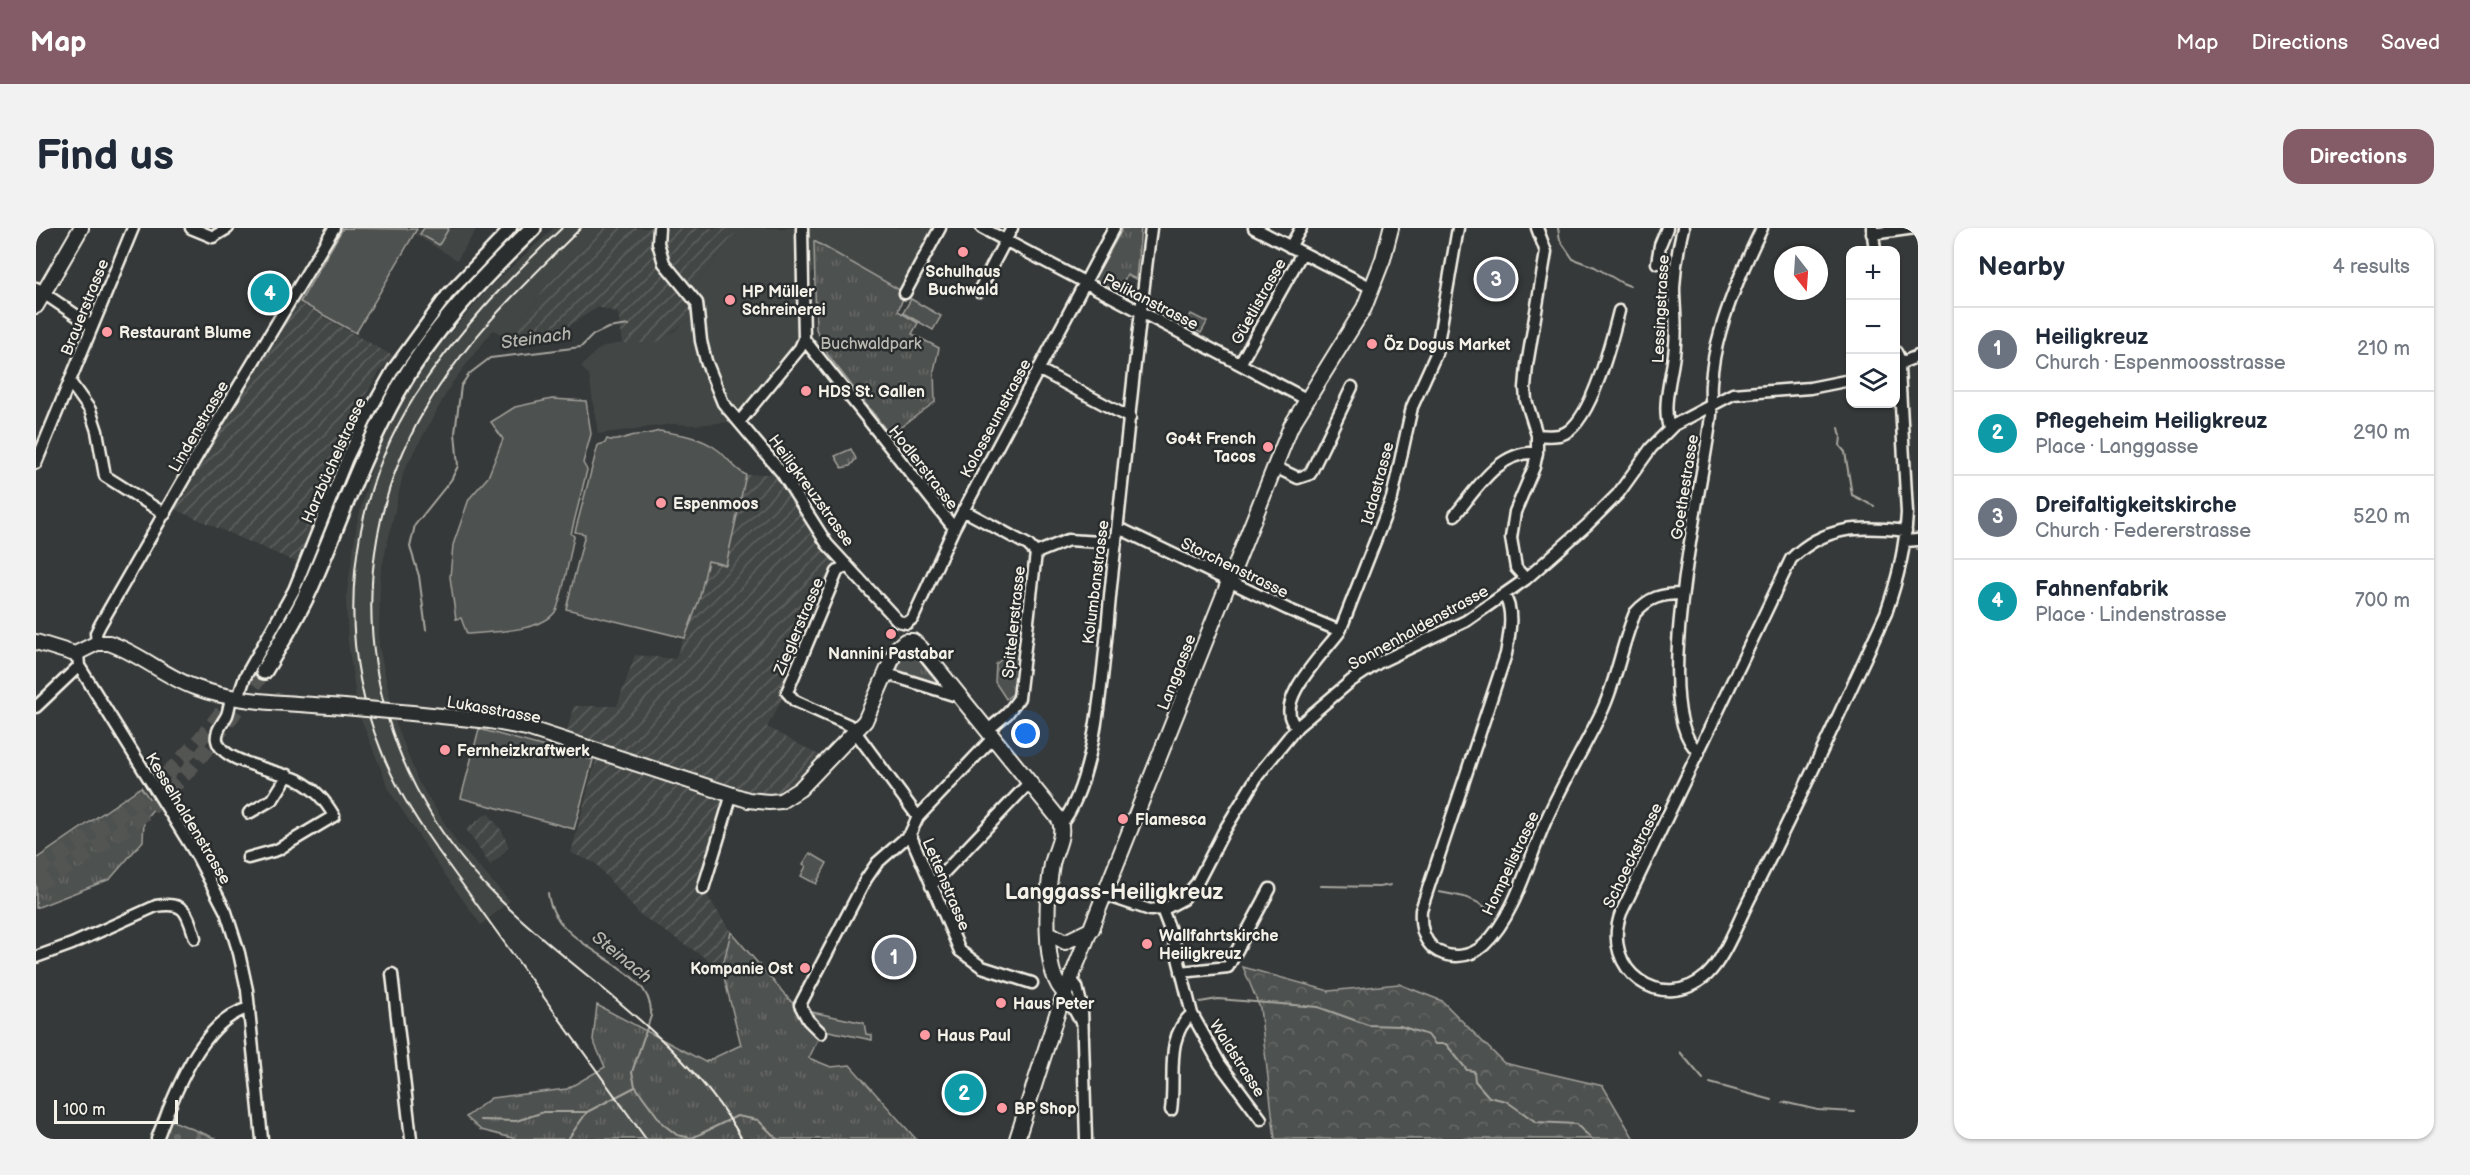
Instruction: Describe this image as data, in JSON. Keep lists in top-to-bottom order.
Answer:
{
  "streets": {
    "main road": ["Kolumbanstrasse", "Langgasse", "Lukasstrasse"],
    "street": [
      "Pelikanstrasse",
      "Güetlistrasse",
      "Brauerstrasse",
      "Lessingstrasse",
      "Kolosseumstrasse",
      "Lindenstrasse",
      "Harzbüchelstrasse",
      "Hodlerstrasse",
      "Iddastrasse",
      "Goethestrasse",
      "Heiligkreuzstrasse",
      "Storchenstrasse",
      "Spittelerstrasse",
      "Zieglerstrasse",
      "Sonnenhaldenstrasse",
      "Kesselhaldenstrasse",
      "Schoeckstrasse",
      "Hompelistrasse",
      "Lettenstrasse",
      "Waldstrasse"
    ]
  },
  "crossings": [
    ["Pelikanstrasse", "Güetlistrasse"],
    ["Pelikanstrasse", "Kolosseumstrasse"],
    ["Pelikanstrasse", "Kolumbanstrasse"],
    ["Pelikanstrasse", "Langgasse"],
    ["Lessingstrasse", "Sonnenhaldenstrasse"],
    ["Kolosseumstrasse", "Hodlerstrasse"],
    ["Kolosseumstrasse", "Heiligkreuzstrasse"],
    ["Kolosseumstrasse", "Spittelerstrasse"],
    ["Lindenstrasse", "Lukasstrasse"],
    ["Harzbüchelstrasse", "Lukasstrasse"],
    ["Iddastrasse", "Storchenstrasse"],
    ["Iddastrasse", "Sonnenhaldenstrasse"],
    ["Goethestrasse", "Sonnenhaldenstrasse"],
    ["Goethestrasse", "Schoeckstrasse"],
    ["Goethestrasse", "Hompelistrasse"],
    ["Heiligkreuzstrasse", "Zieglerstrasse"],
    ["Storchenstrasse", "Kolumbanstrasse"],
    ["Storchenstrasse", "Langgasse"],
    ["Kolumbanstrasse", "Langgasse"],
    ["Spittelerstrasse", "Lettenstrasse"],
    ["Zieglerstrasse", "Lettenstrasse"],
    ["Sonnenhaldenstrasse", "Hompelistrasse"],
    ["Sonnenhaldenstrasse", "Waldstrasse"],
    ["Lukasstrasse", "Lettenstrasse"]
  ],
  "districts": ["Langgass-Heiligkreuz"],
  "water": ["Steinach"],
  "parks": ["Buchwaldpark"],
  "places": [
    "Schulhaus Buchwald",
    "HP Müller Schreinerei",
    "Restaurant Blume",
    "Öz Dogus Market",
    "HDS St. Gallen",
    "Go4t French Tacos",
    "Espenmoos",
    "Nannini Pastabar",
    "Fernheizkraftwerk",
    "Flamesca",
    "Wallfahrtskirche Heiligkreuz",
    "Kompanie Ost",
    "Haus Peter",
    "Haus Paul",
    "BP Shop"
  ],
  "scale_bar": "100 m",
  "north": "bottom",
  "page": {
    "header": "Map",
    "nav": ["Map", "Directions", "Saved"],
    "buttons": "Directions",
    "title": "Find us",
    "heading": ["Nearby", "4 results"],
    "map_buttons": ["+", "−"],
    "pins": [
      "3",
      "4",
      "1",
      "2"
    ],
    "list": [
      {
        "mark": "1",
        "name": "Heiligkreuz",
        "note": "Church · Espenmoosstrasse",
        "value": "210 m"
      },
      {
        "mark": "2",
        "name": "Pflegeheim Heiligkreuz",
        "note": "Place · Langgasse",
        "value": "290 m"
      },
      {
        "mark": "3",
        "name": "Dreifaltigkeitskirche",
        "note": "Church · Federerstrasse",
        "value": "520 m"
      },
      {
        "mark": "4",
        "name": "Fahnenfabrik",
        "note": "Place · Lindenstrasse",
        "value": "700 m"
      }
    ],
    "scale": "100 m"
  }
}
